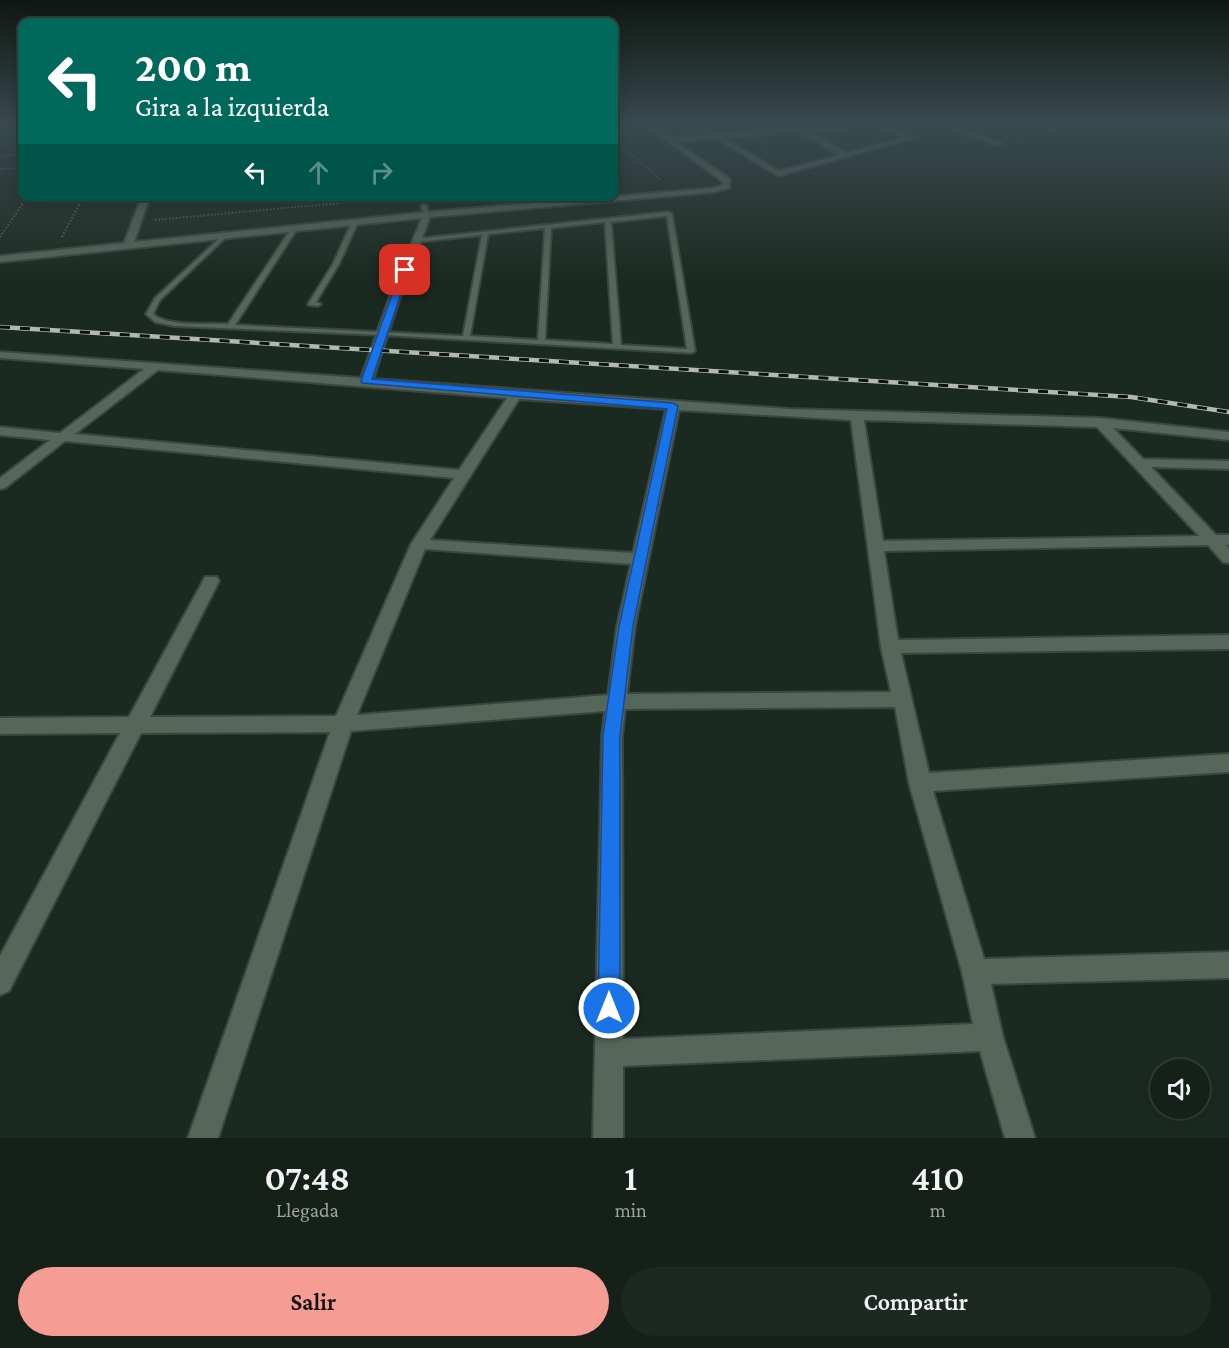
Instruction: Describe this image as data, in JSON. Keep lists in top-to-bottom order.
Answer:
{
  "page": {
    "turn": ["200 m", "Gira a la izquierda"],
    "eta": [
      "07:48",
      "Llegada",
      "1",
      "min",
      "410",
      "m"
    ],
    "buttons": ["Salir", "Compartir"]
  }
}
